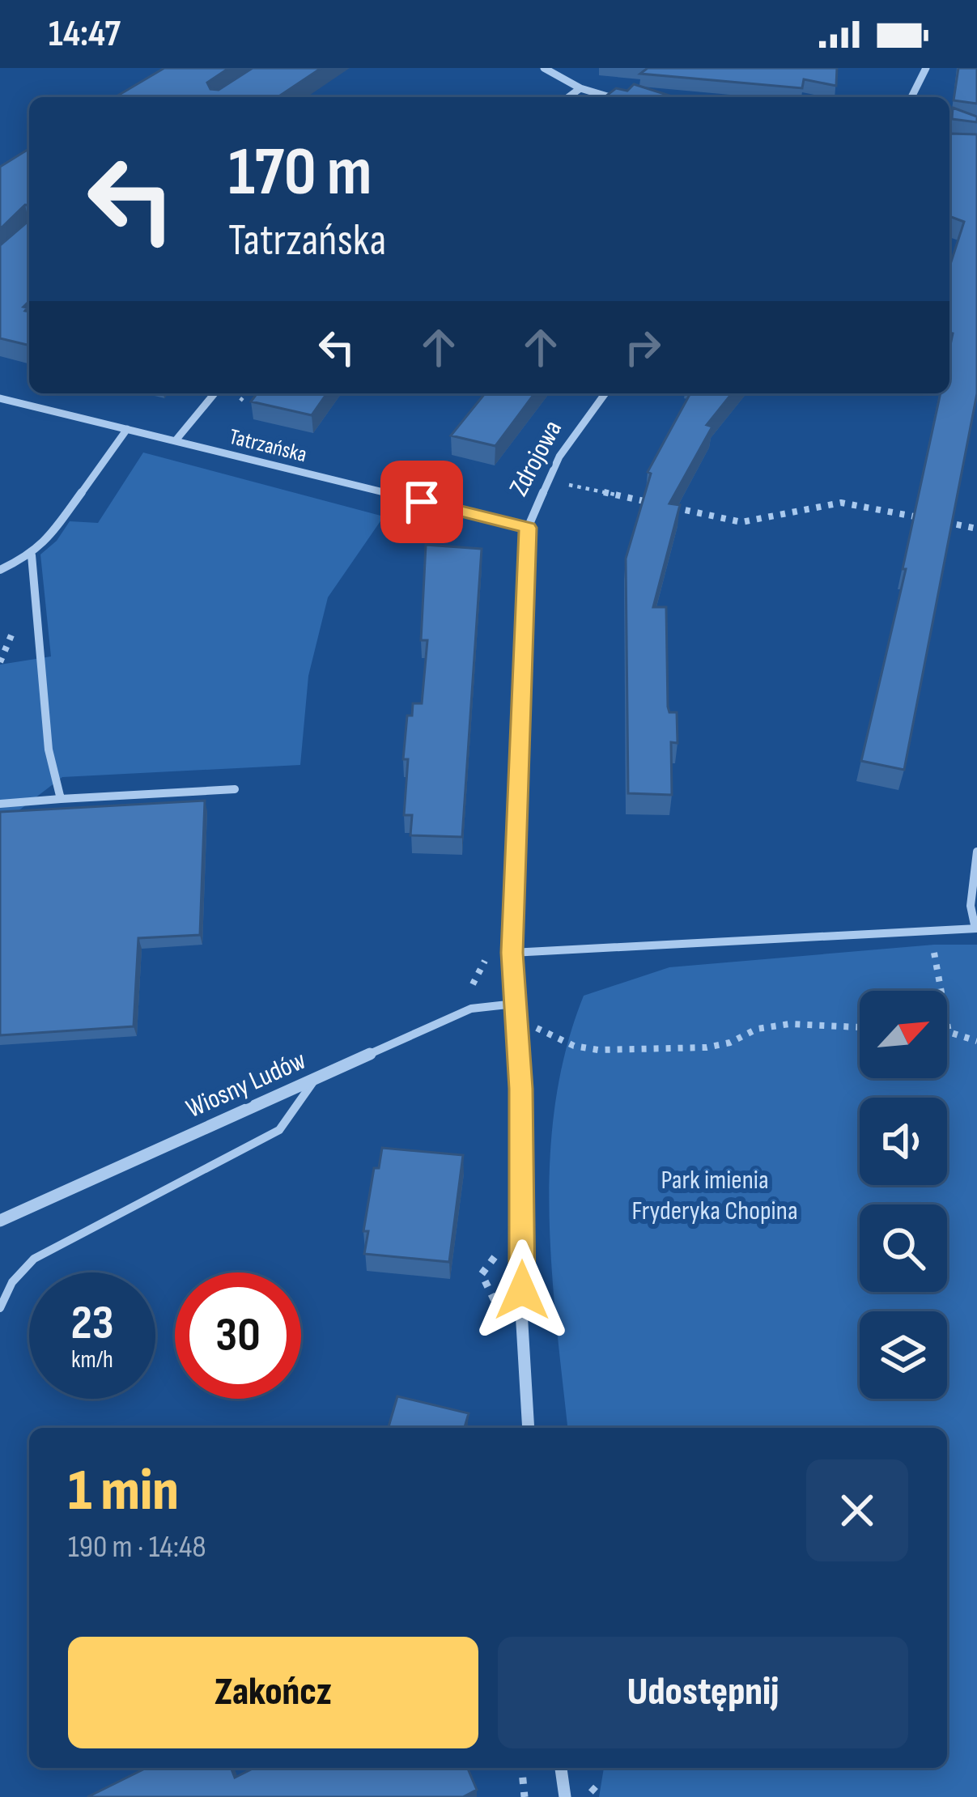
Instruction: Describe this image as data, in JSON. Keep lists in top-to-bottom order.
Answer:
{
  "streets": {
    "street": ["Tatrzańska", "Zdrojowa", "Wiosny Ludów"]
  },
  "crossings": [
    ["Tatrzańska", "Zdrojowa"],
    ["Zdrojowa", "Wiosny Ludów"]
  ],
  "parks": ["Park imienia Fryderyka Chopina"],
  "north": "top right",
  "page": {
    "status": "14:47",
    "turn": ["170 m", "Tatrzańska"],
    "speed": "23 km/h",
    "limit": "30",
    "heading": ["1 min", "190 m · 14:48"],
    "buttons": ["Zakończ", "Udostępnij"]
  }
}
